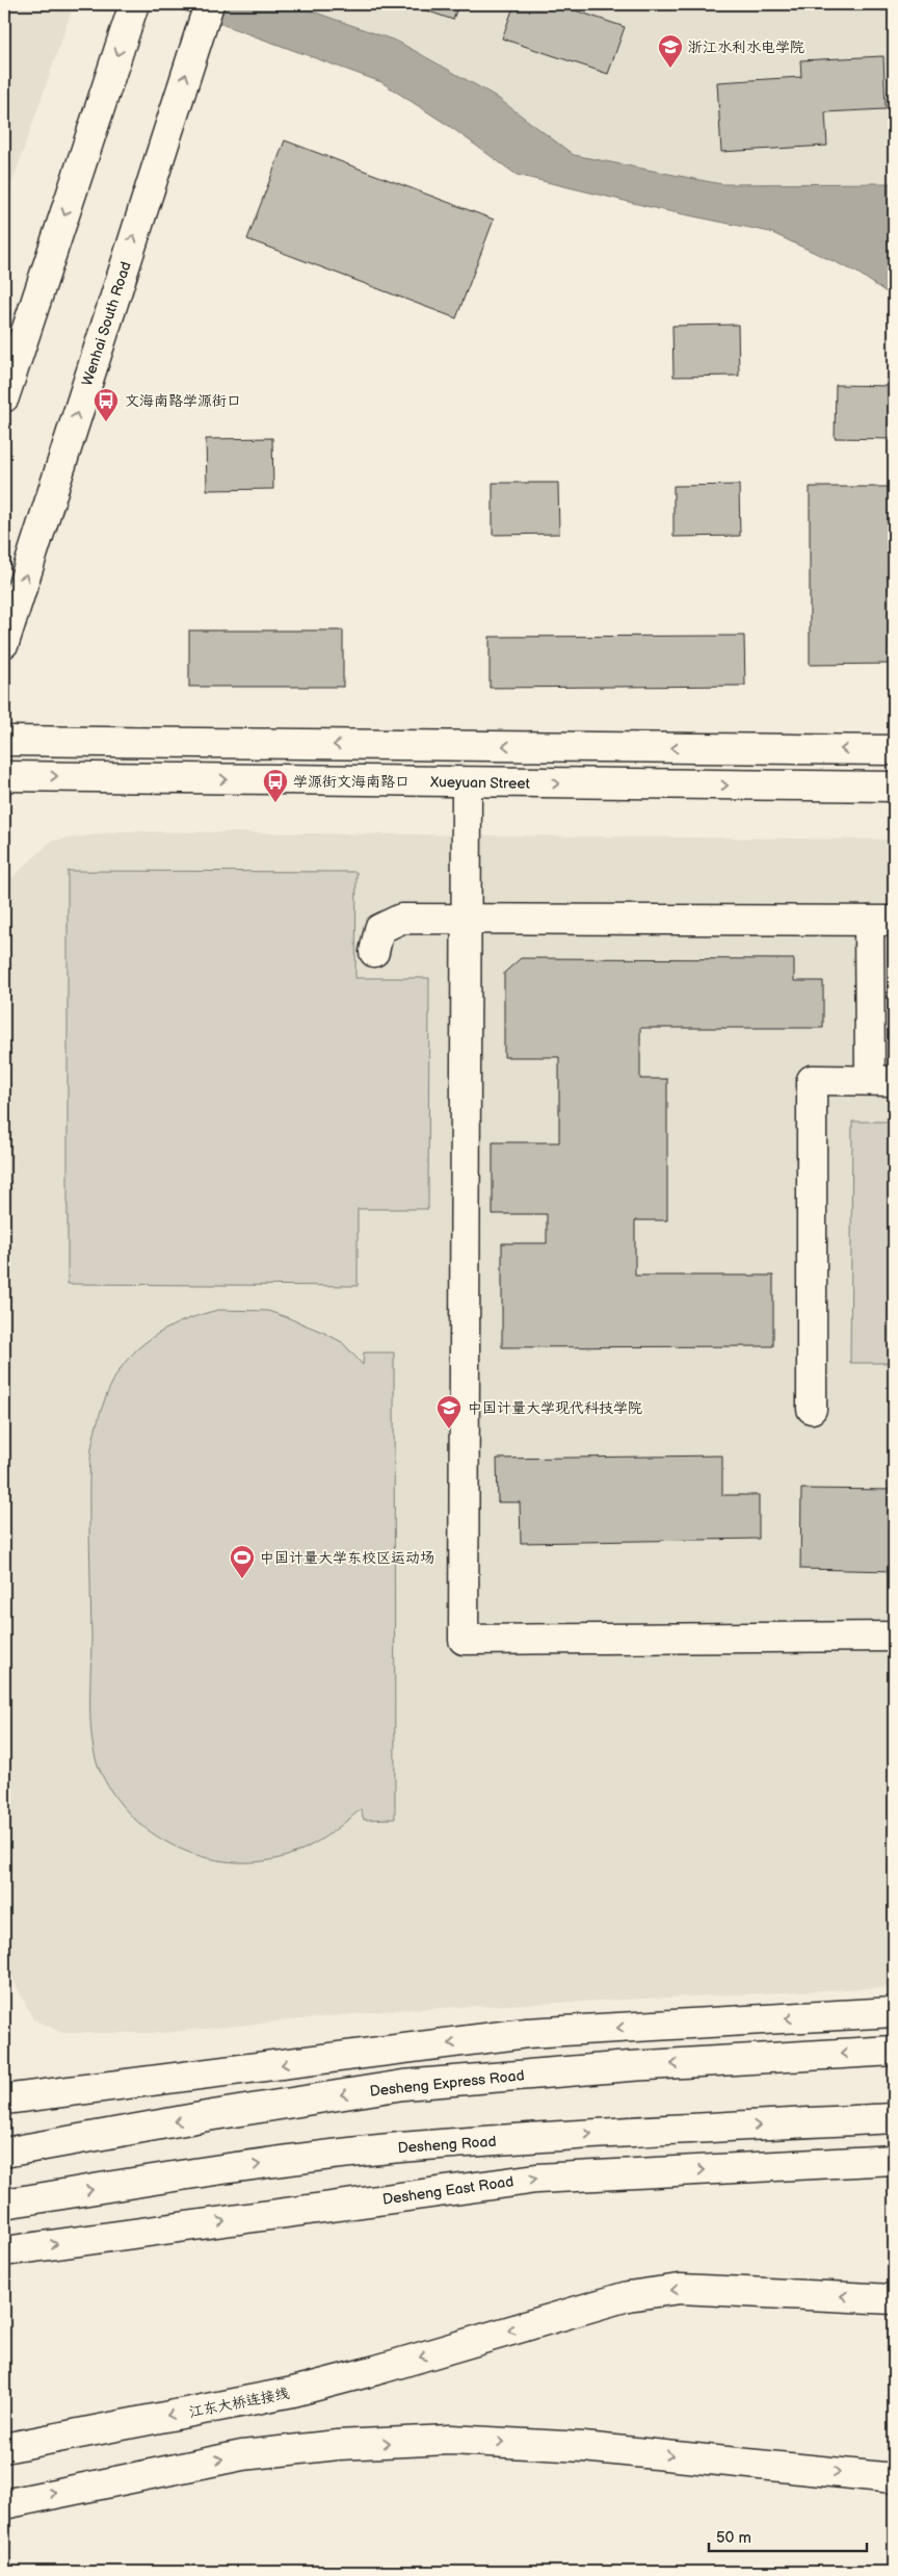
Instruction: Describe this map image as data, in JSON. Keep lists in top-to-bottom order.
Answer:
{
  "streets": {
    "main road": [
      "Wenhai South Road",
      "Xueyuan Street",
      "Desheng Express Road",
      "Desheng Road",
      "Desheng East Road",
      "江东大桥连接线"
    ]
  },
  "places": {
    "school or university": ["浙江水利水电学院", "中国计量大学现代科技学院"],
    "bus stop": ["文海南路学源街口", "学源街文海南路口"],
    "sports": ["中国计量大学东校区运动场"]
  },
  "scale_bar": "50 m"
}
